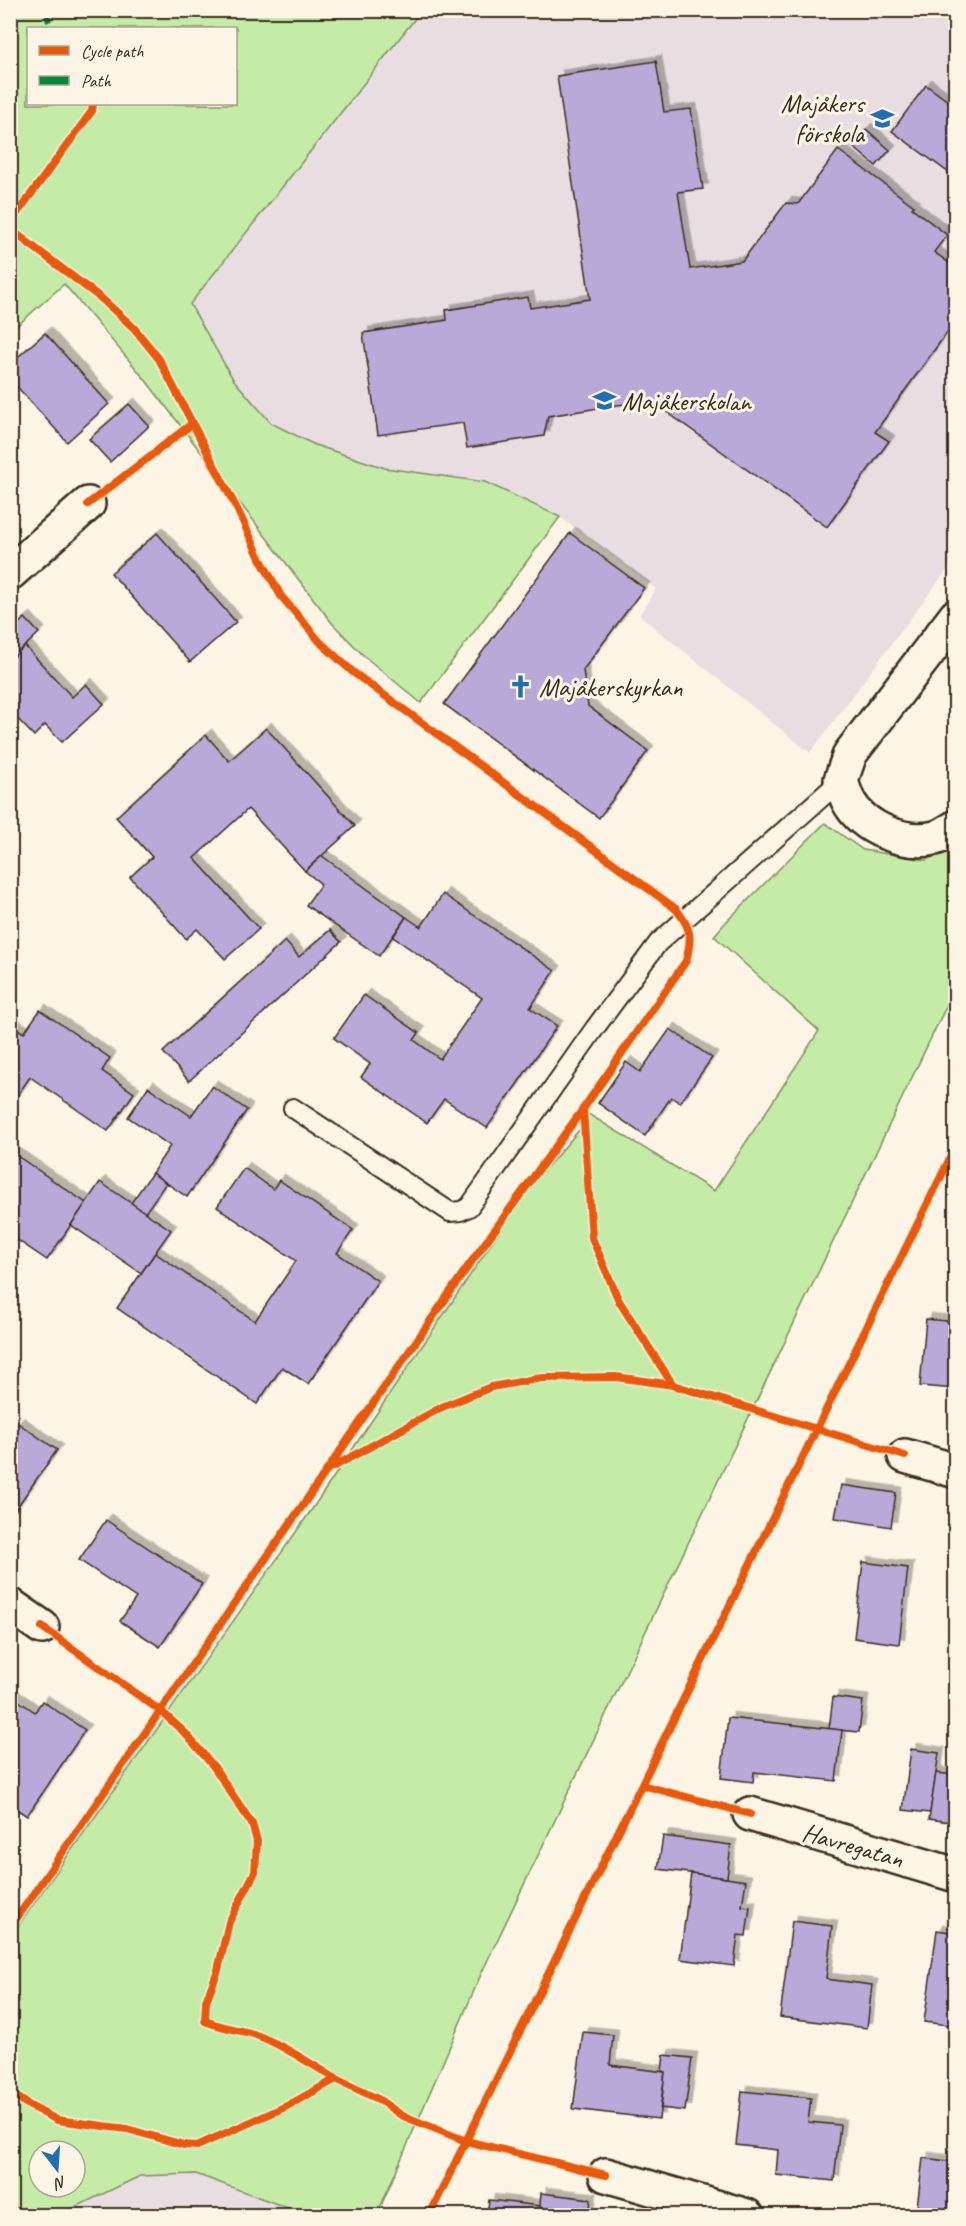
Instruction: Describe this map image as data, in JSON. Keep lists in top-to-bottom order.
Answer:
{
  "streets": {
    "street": ["Havregatan"]
  },
  "places": {
    "school or university": ["Majåkers förskola", "Majåkerskolan"],
    "church": ["Majåkerskyrkan"]
  },
  "legend": ["Cycle path", "Path"],
  "north": "bottom"
}
